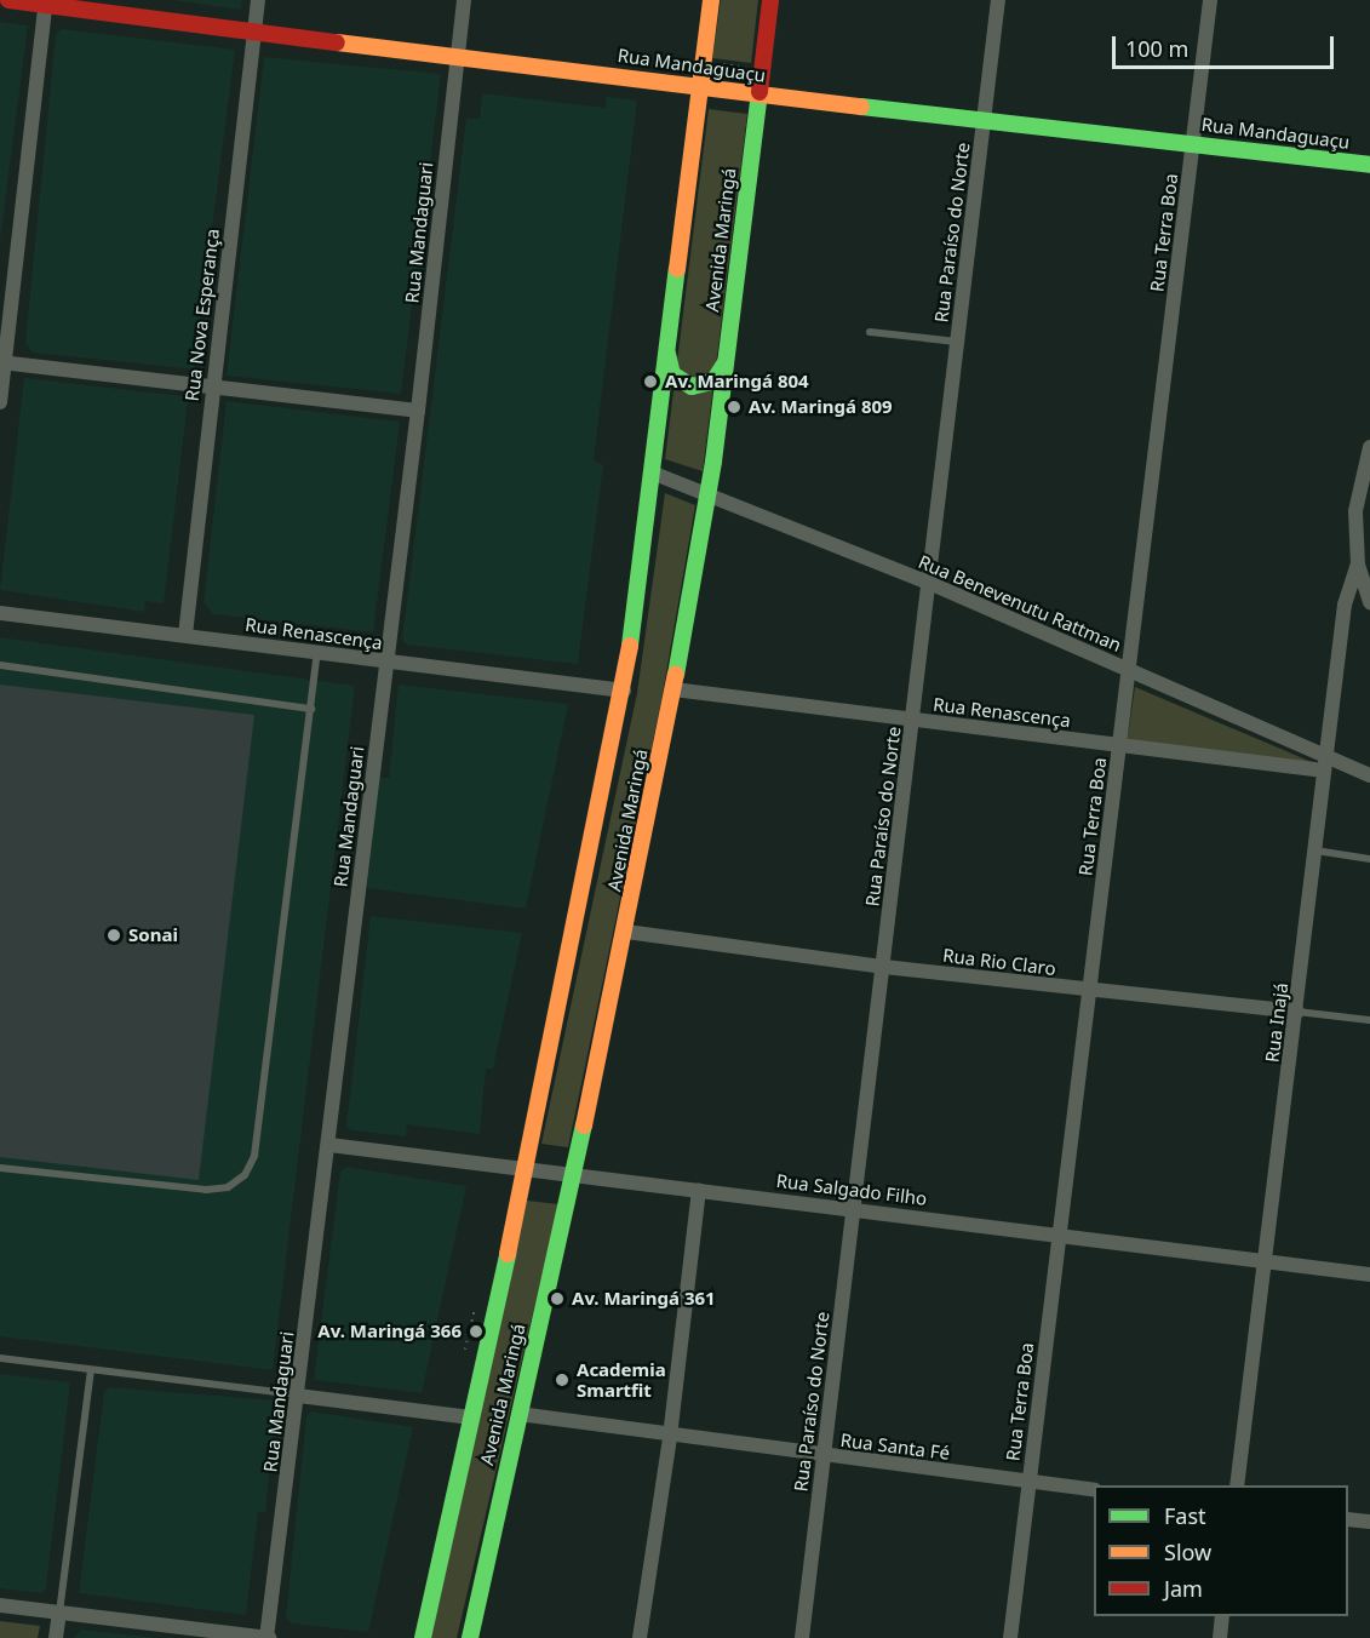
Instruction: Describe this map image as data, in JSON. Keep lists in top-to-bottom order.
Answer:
{
  "streets": {
    "main road": ["Rua Mandaguaçu", "Avenida Maringá"],
    "street": [
      "Rua Mandaguari",
      "Rua Paraíso do Norte",
      "Rua Terra Boa",
      "Rua Nova Esperança",
      "Rua Benevenutu Rattman",
      "Rua Renascença",
      "Rua Rio Claro",
      "Rua Inajá",
      "Rua Salgado Filho",
      "Rua Santa Fé"
    ]
  },
  "crossings": [
    ["Rua Mandaguaçu", "Rua Mandaguari"],
    ["Rua Mandaguaçu", "Rua Paraíso do Norte"],
    ["Rua Mandaguaçu", "Rua Terra Boa"],
    ["Rua Mandaguaçu", "Avenida Maringá"],
    ["Rua Mandaguaçu", "Rua Nova Esperança"],
    ["Rua Mandaguari", "Rua Renascença"],
    ["Rua Mandaguari", "Rua Salgado Filho"],
    ["Rua Paraíso do Norte", "Rua Benevenutu Rattman"],
    ["Rua Paraíso do Norte", "Rua Renascença"],
    ["Rua Paraíso do Norte", "Rua Rio Claro"],
    ["Rua Paraíso do Norte", "Rua Salgado Filho"],
    ["Rua Paraíso do Norte", "Rua Santa Fé"],
    ["Rua Terra Boa", "Rua Benevenutu Rattman"],
    ["Rua Terra Boa", "Rua Renascença"],
    ["Rua Terra Boa", "Rua Rio Claro"],
    ["Rua Terra Boa", "Rua Salgado Filho"],
    ["Rua Terra Boa", "Rua Santa Fé"],
    ["Avenida Maringá", "Rua Benevenutu Rattman"],
    ["Avenida Maringá", "Rua Renascença"],
    ["Avenida Maringá", "Rua Rio Claro"],
    ["Avenida Maringá", "Rua Salgado Filho"],
    ["Avenida Maringá", "Rua Santa Fé"],
    ["Rua Nova Esperança", "Rua Renascença"],
    ["Rua Benevenutu Rattman", "Rua Renascença"],
    ["Rua Benevenutu Rattman", "Rua Inajá"],
    ["Rua Renascença", "Rua Inajá"],
    ["Rua Rio Claro", "Rua Inajá"],
    ["Rua Inajá", "Rua Salgado Filho"]
  ],
  "places": [
    "Av. Maringá 804",
    "Av. Maringá 809",
    "Sonai",
    "Av. Maringá 361",
    "Av. Maringá 366",
    "Academia Smartfit"
  ],
  "legend": ["Fast", "Slow", "Jam"],
  "scale_bar": "100 m"
}
